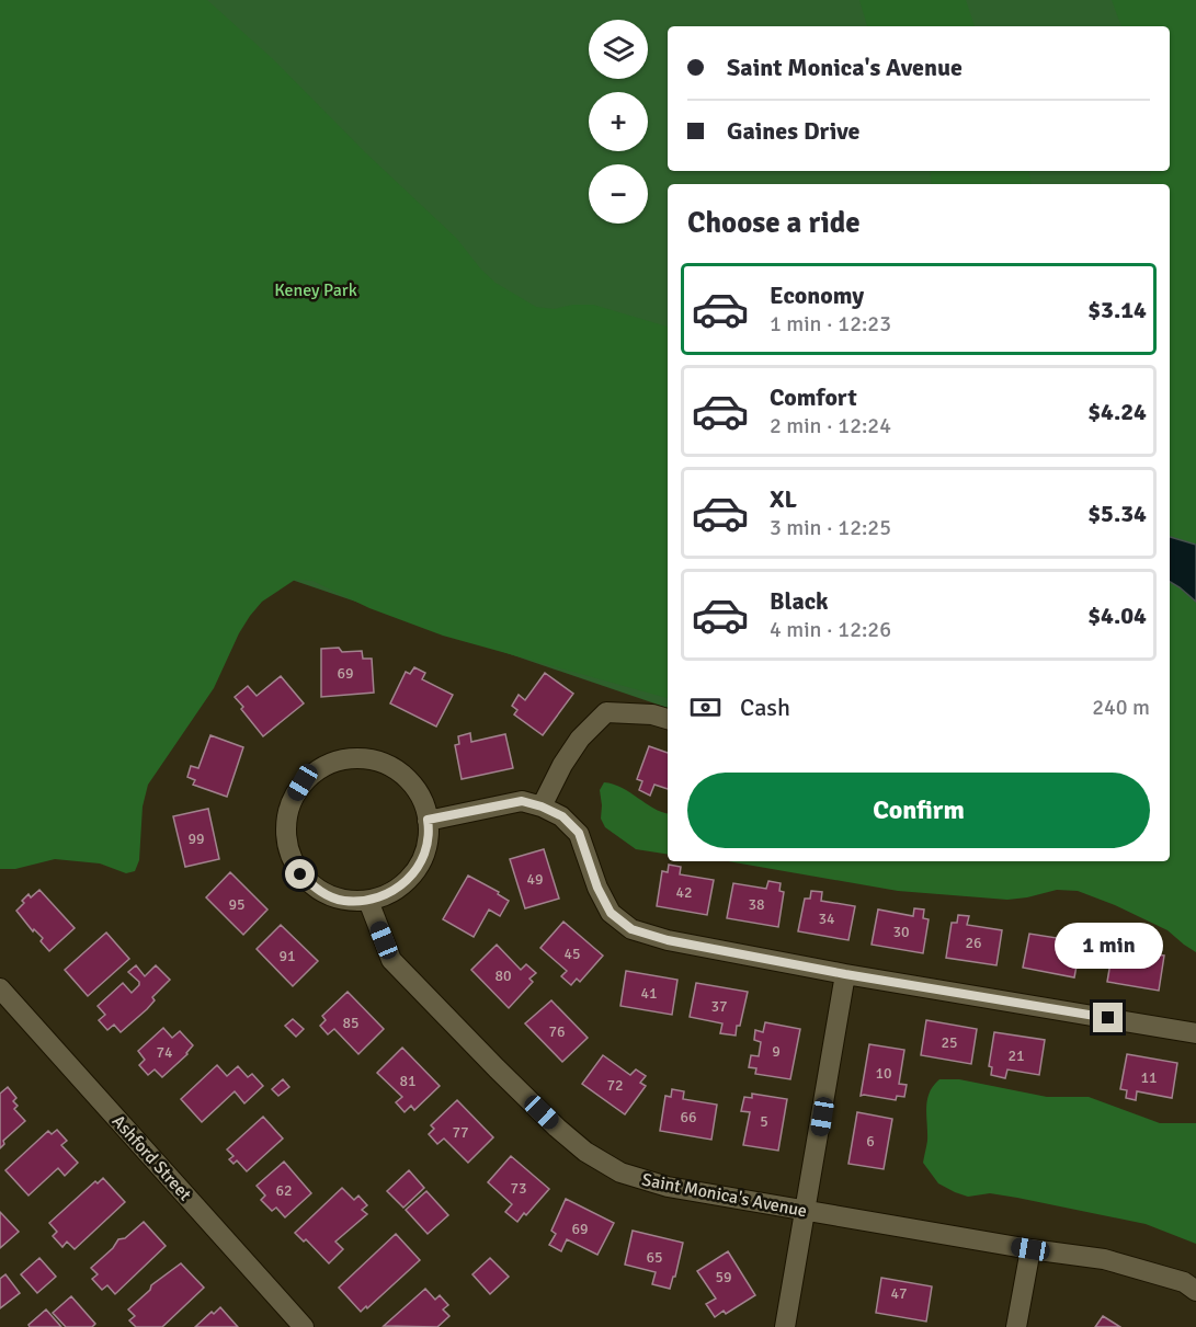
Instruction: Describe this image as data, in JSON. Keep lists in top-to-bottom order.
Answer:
{
  "streets": {
    "street": ["Ashford Street", "Saint Monica's Avenue"]
  },
  "parks": ["Keney Park"],
  "house_numbers": [
    "69",
    "99",
    "49",
    "42",
    "95",
    "38",
    "34",
    "30",
    "26",
    "45",
    "91",
    "80",
    "41",
    "37",
    "85",
    "76",
    "25",
    "9",
    "74",
    "21",
    "10",
    "11",
    "81",
    "72",
    "66",
    "5",
    "77",
    "6",
    "73",
    "62",
    "69",
    "65",
    "59",
    "47"
  ],
  "page": {
    "map_buttons": ["+", "−"],
    "banner": ["Saint Monica's Avenue", "Gaines Drive"],
    "heading": "Choose a ride",
    "list": [
      {
        "name": "Economy",
        "note": "1 min · 12:23",
        "value": "$3.14"
      },
      {
        "name": "Comfort",
        "note": "2 min · 12:24",
        "value": "$4.24"
      },
      {
        "name": "XL",
        "note": "3 min · 12:25",
        "value": "$5.34"
      },
      {
        "name": "Black",
        "note": "4 min · 12:26",
        "value": "$4.04"
      }
    ],
    "pay": ["Cash", "240 m"],
    "buttons": "Confirm",
    "bubble": "1 min"
  }
}
